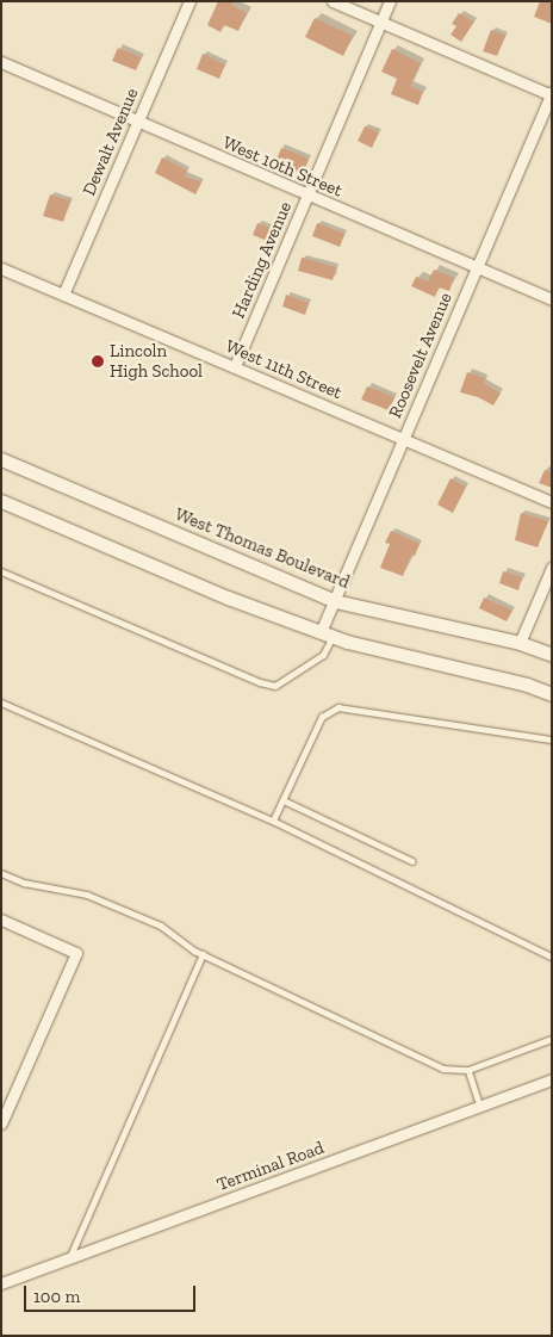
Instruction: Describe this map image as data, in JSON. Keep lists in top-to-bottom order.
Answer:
{
  "streets": {
    "street": [
      "Dewalt Avenue",
      "West 10th Street",
      "Harding Avenue",
      "Roosevelt Avenue",
      "West 11th Street",
      "West Thomas Boulevard",
      "Terminal Road"
    ]
  },
  "crossings": [
    ["Dewalt Avenue", "West 10th Street"],
    ["Dewalt Avenue", "West 11th Street"],
    ["West 10th Street", "Harding Avenue"],
    ["West 10th Street", "Roosevelt Avenue"],
    ["Harding Avenue", "West 11th Street"],
    ["Roosevelt Avenue", "West 11th Street"],
    ["Roosevelt Avenue", "West Thomas Boulevard"]
  ],
  "places": ["Lincoln High School"],
  "scale_bar": "100 m"
}
